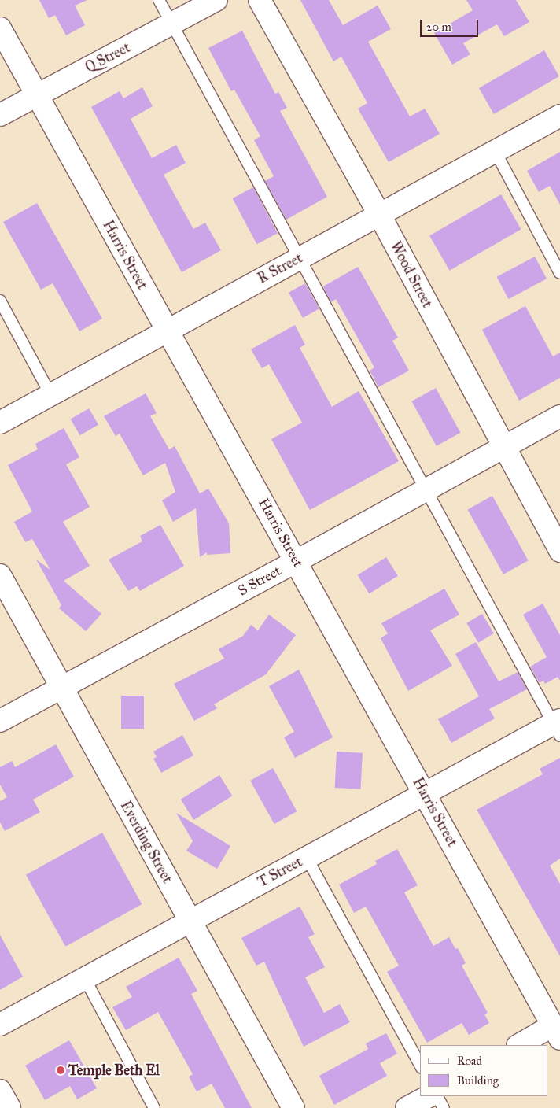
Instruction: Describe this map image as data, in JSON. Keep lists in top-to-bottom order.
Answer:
{
  "streets": {
    "street": [
      "Q Street",
      "Harris Street",
      "R Street",
      "Wood Street",
      "S Street",
      "Everding Street",
      "T Street"
    ]
  },
  "crossings": [
    ["Q Street", "Harris Street"],
    ["Harris Street", "R Street"],
    ["Harris Street", "S Street"],
    ["Harris Street", "T Street"],
    ["R Street", "Wood Street"],
    ["Wood Street", "S Street"],
    ["S Street", "Everding Street"],
    ["Everding Street", "T Street"]
  ],
  "places": ["Temple Beth El"],
  "legend": ["Road", "Building"],
  "scale_bar": "20 m"
}
